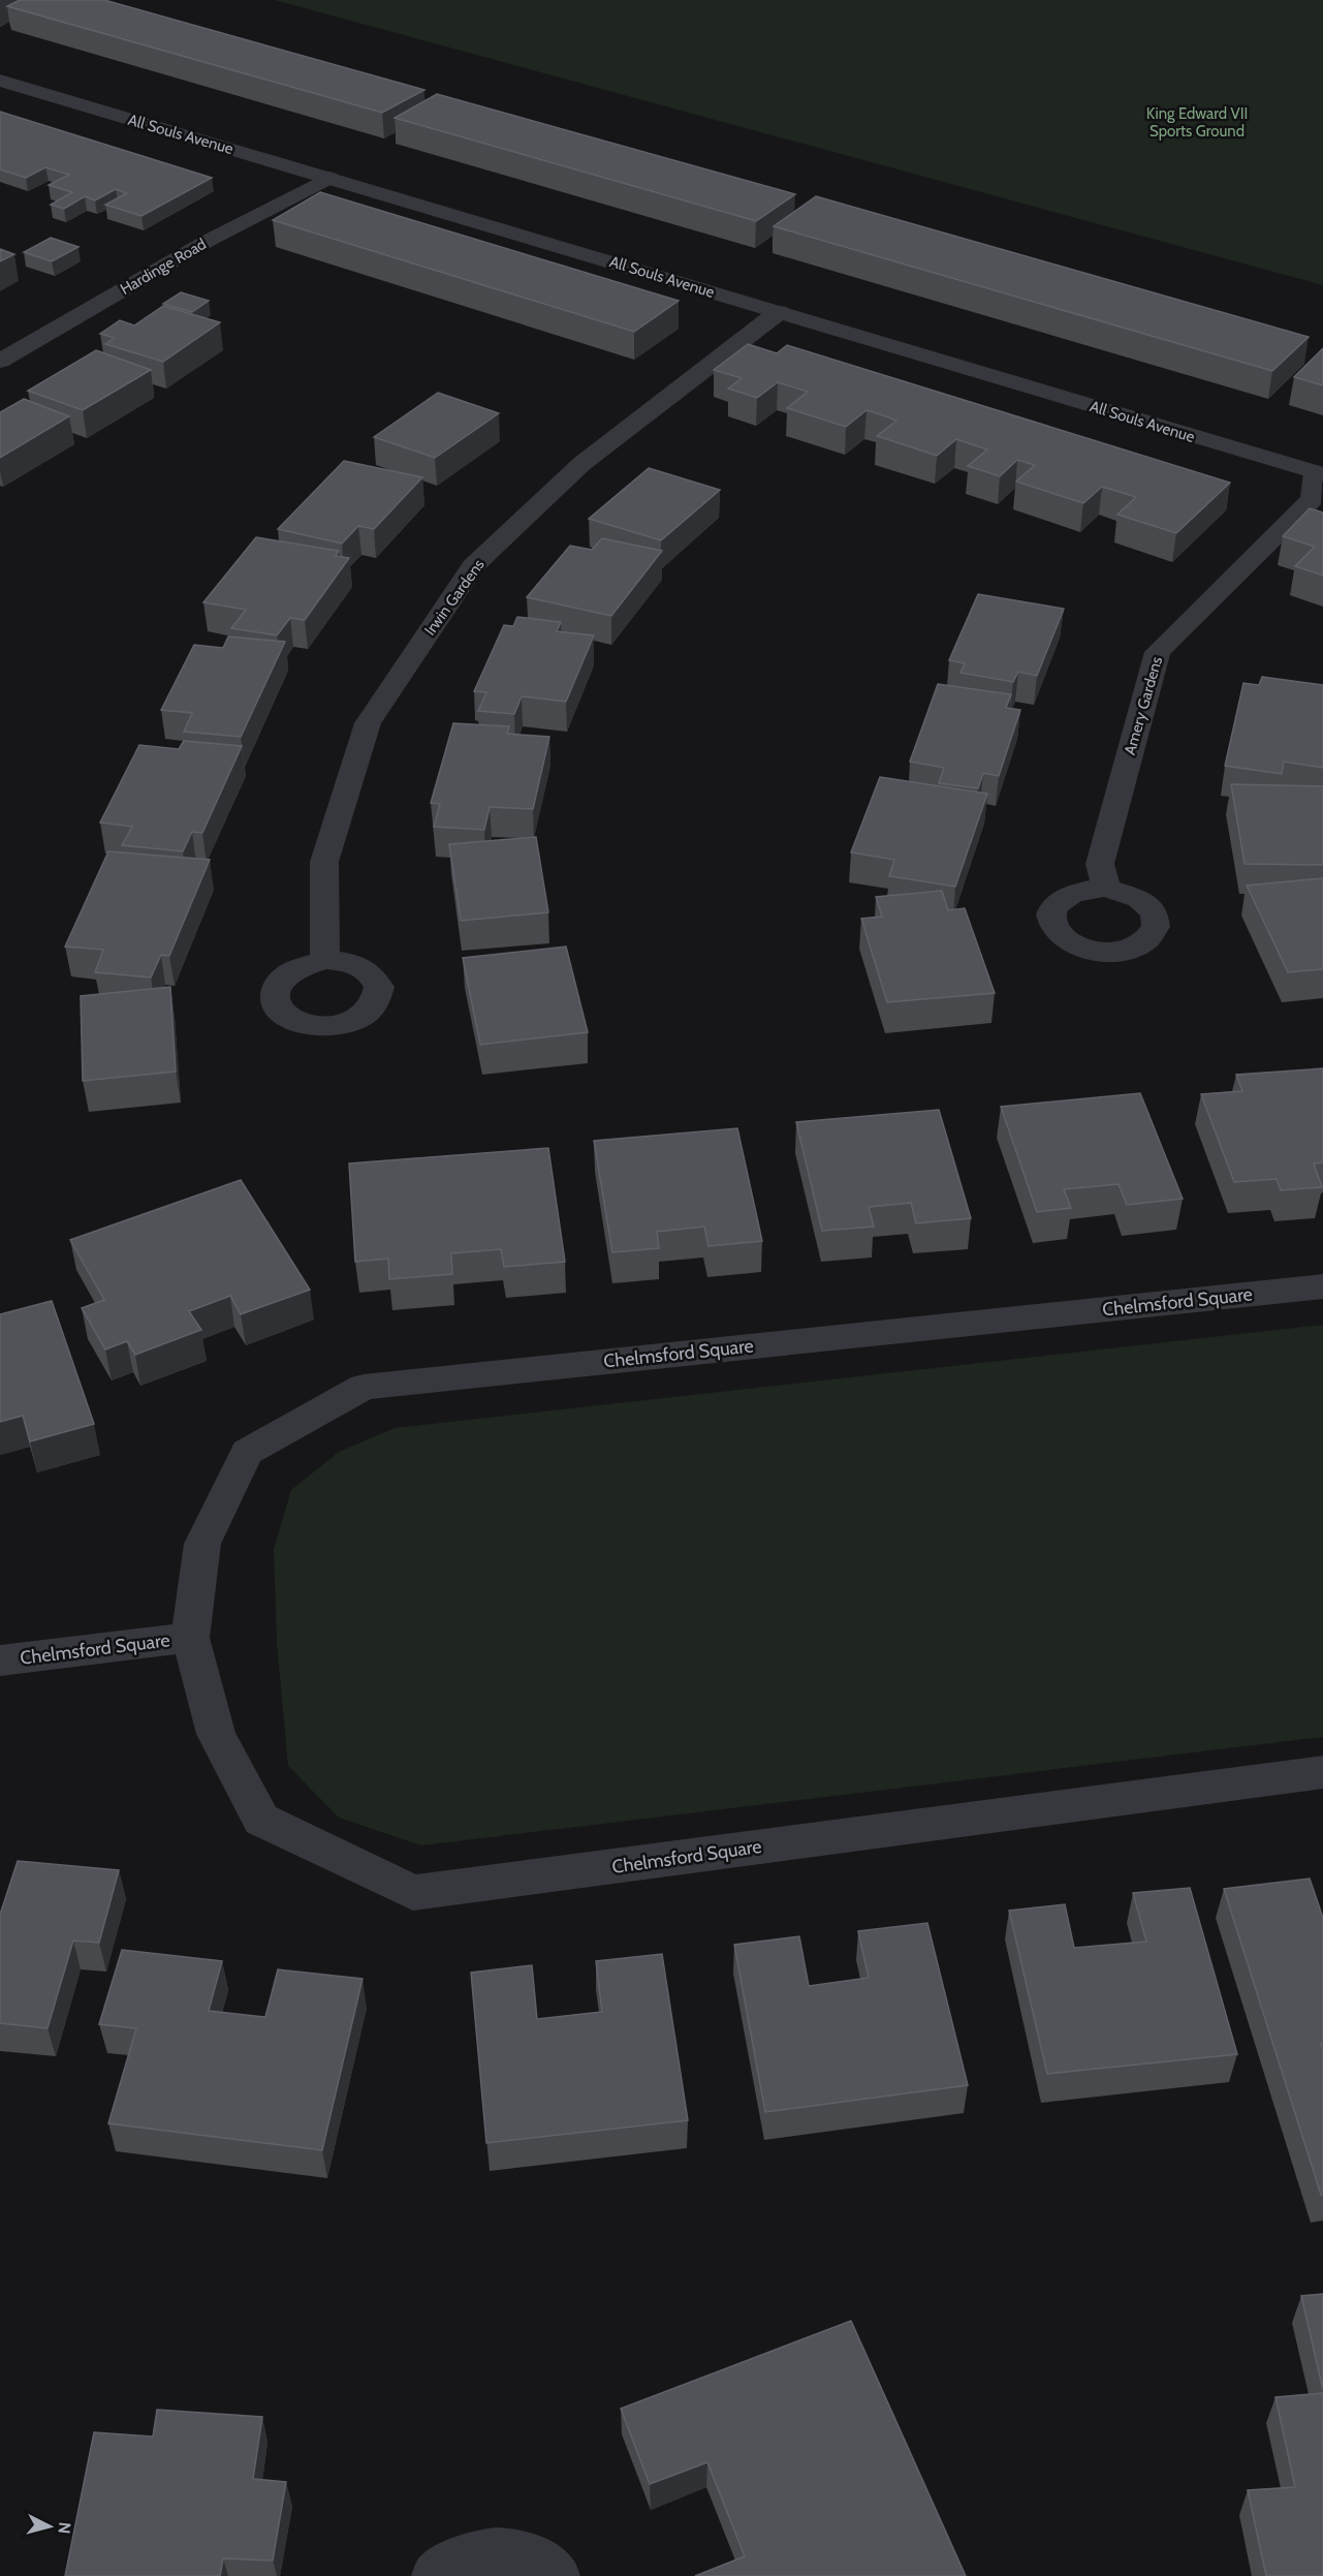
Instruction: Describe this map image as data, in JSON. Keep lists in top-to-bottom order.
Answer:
{
  "streets": {
    "street": [
      "All Souls Avenue",
      "Hardinge Road",
      "Irwin Gardens",
      "Amery Gardens",
      "Chelmsford Square"
    ]
  },
  "crossings": [
    ["All Souls Avenue", "Hardinge Road"],
    ["All Souls Avenue", "Irwin Gardens"],
    ["All Souls Avenue", "Amery Gardens"]
  ],
  "parks": ["King Edward VII Sports Ground"],
  "north": "right"
}
